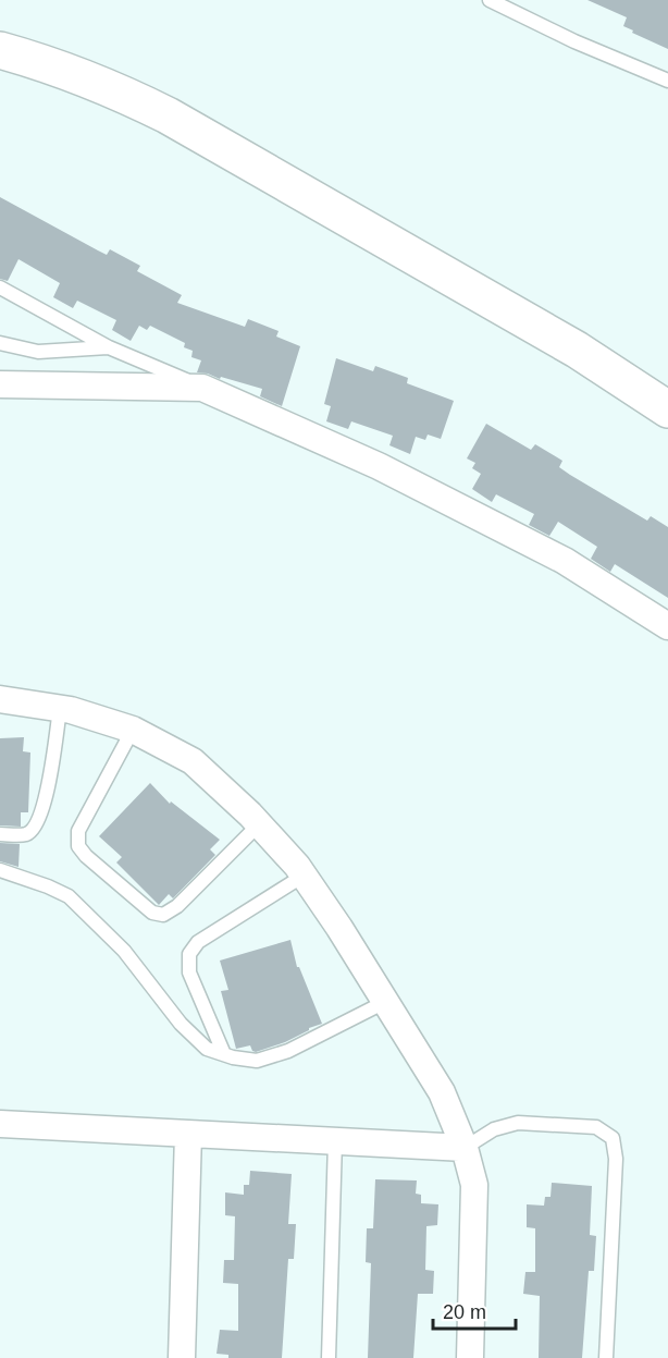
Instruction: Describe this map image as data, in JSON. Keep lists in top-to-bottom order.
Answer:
{
  "scale_bar": "20 m"
}
